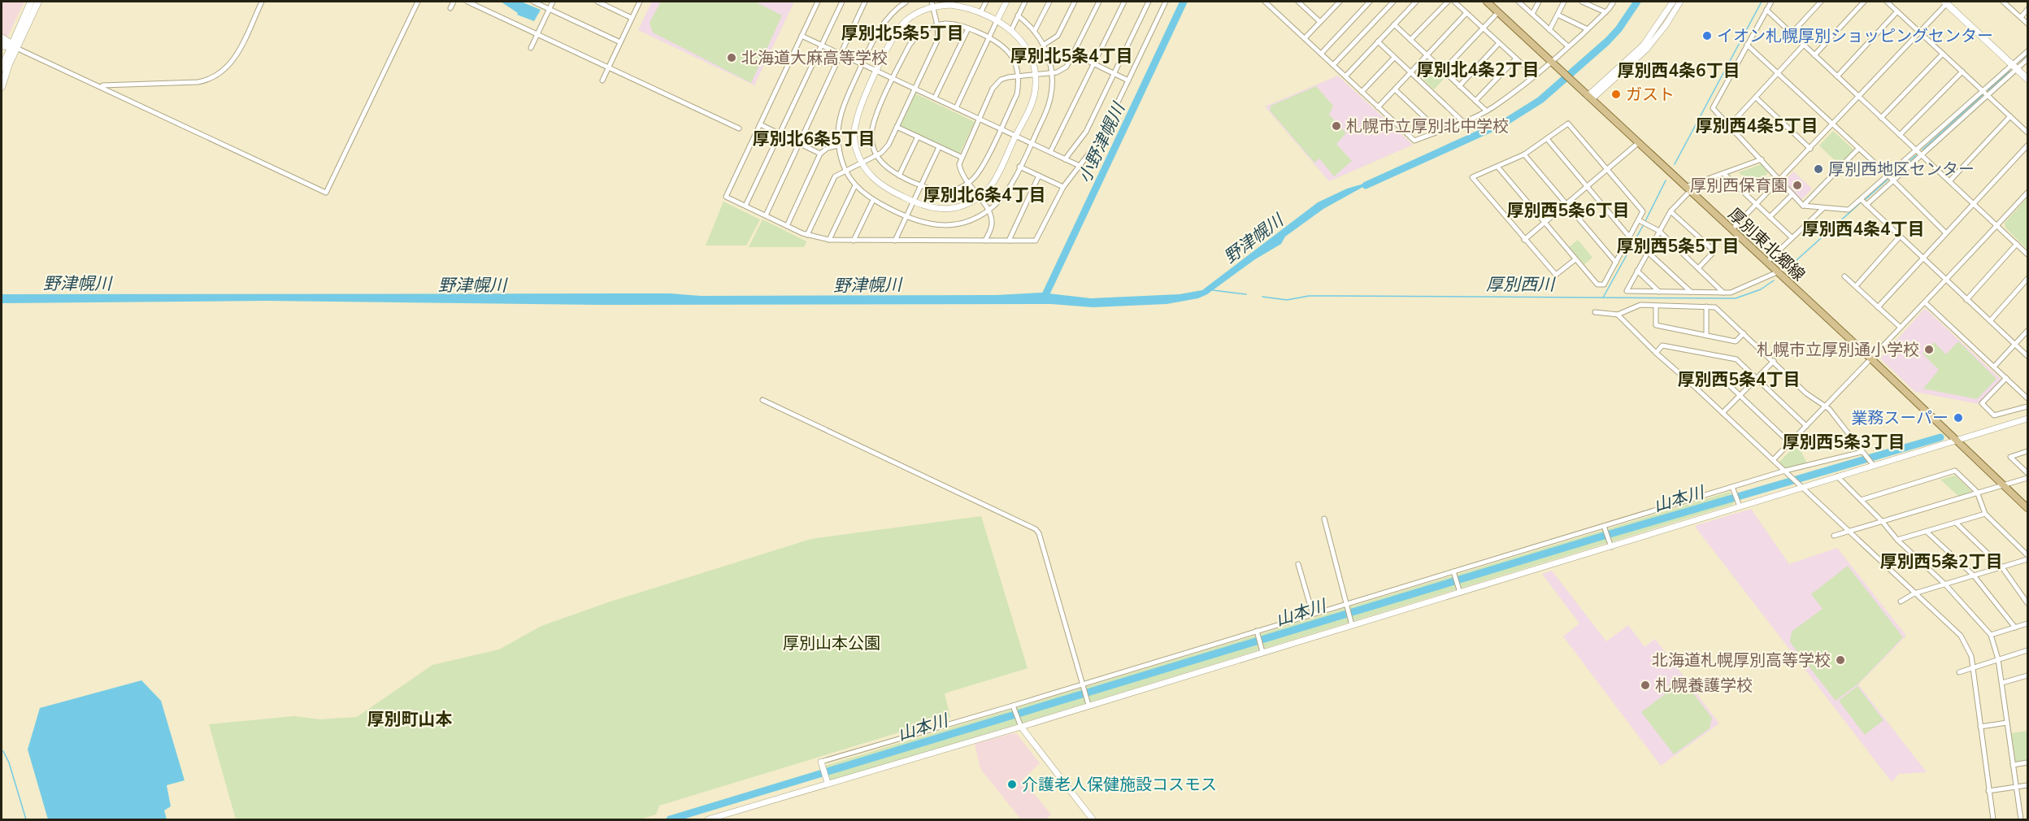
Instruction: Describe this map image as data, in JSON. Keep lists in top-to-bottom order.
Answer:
{
  "streets": {
    "main road": ["厚別東北郷線"]
  },
  "districts": [
    "厚別北5条5丁目",
    "厚別北5条4丁目",
    "厚別北4条2丁目",
    "厚別西4条6丁目",
    "厚別西4条5丁目",
    "厚別北6条5丁目",
    "厚別北6条4丁目",
    "厚別西5条6丁目",
    "厚別西4条4丁目",
    "厚別西5条5丁目",
    "厚別西5条4丁目",
    "厚別西5条3丁目",
    "厚別西5条2丁目",
    "厚別町山本"
  ],
  "water": [
    "小野津幌川",
    "野津幌川",
    "厚別西川",
    "山本川"
  ],
  "parks": ["厚別山本公園"],
  "places": [
    "イオン札幌厚別ショッピングセンター",
    "北海道大麻高等学校",
    "ガスト",
    "札幌市立厚別北中学校",
    "厚別西地区センター",
    "厚別西保育園",
    "札幌市立厚別通小学校",
    "業務スーパー",
    "北海道札幌厚別高等学校",
    "札幌養護学校",
    "介護老人保健施設コスモス"
  ]
}
